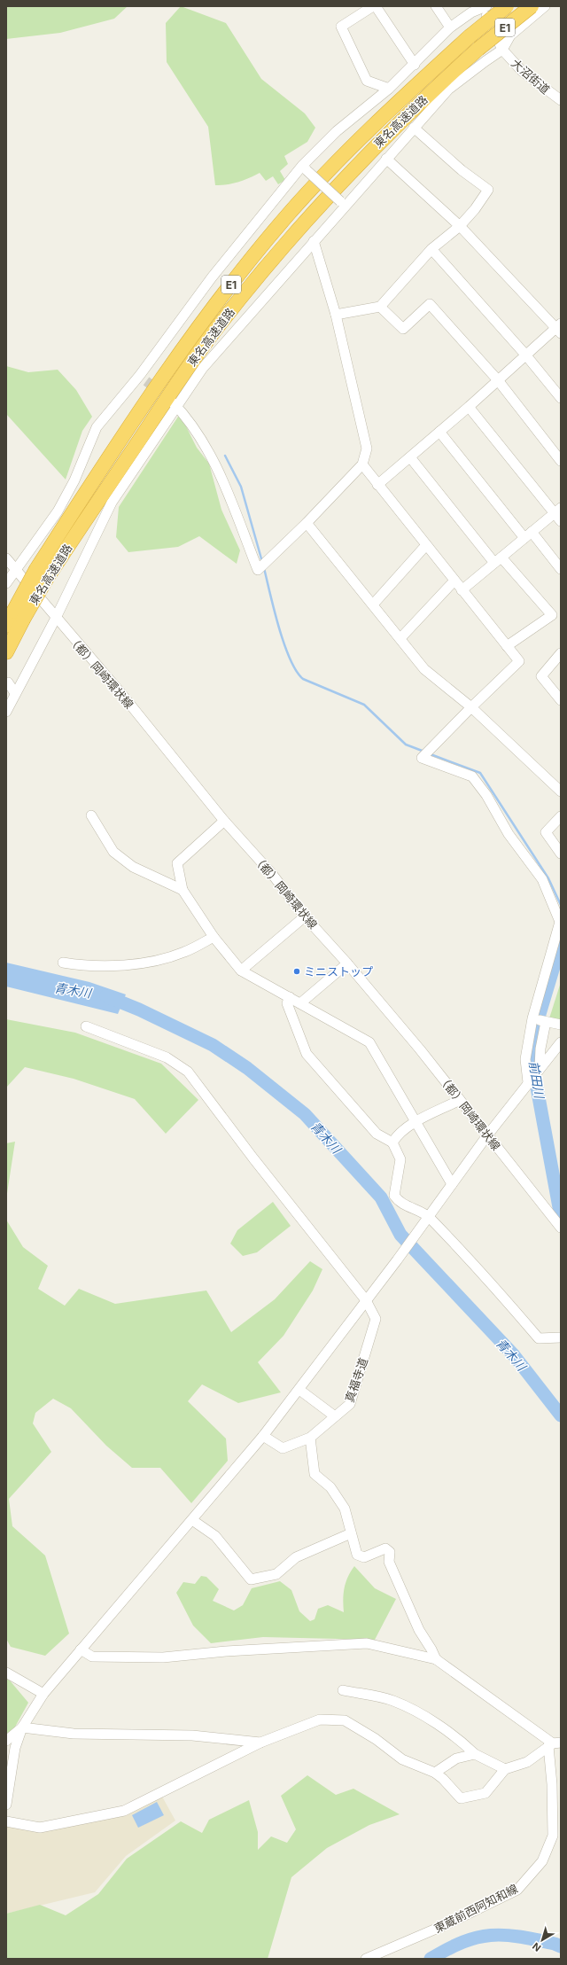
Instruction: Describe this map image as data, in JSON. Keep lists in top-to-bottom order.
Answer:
{
  "streets": {
    "highway": ["E1", "東名高速道路"],
    "street": [
      "大沼街道",
      "（都）岡崎環状線",
      "真福寺道",
      "東蔵前西阿知和線"
    ]
  },
  "water": ["青木川", "前田川"],
  "places": ["ミニストップ"],
  "north": "bottom left"
}
